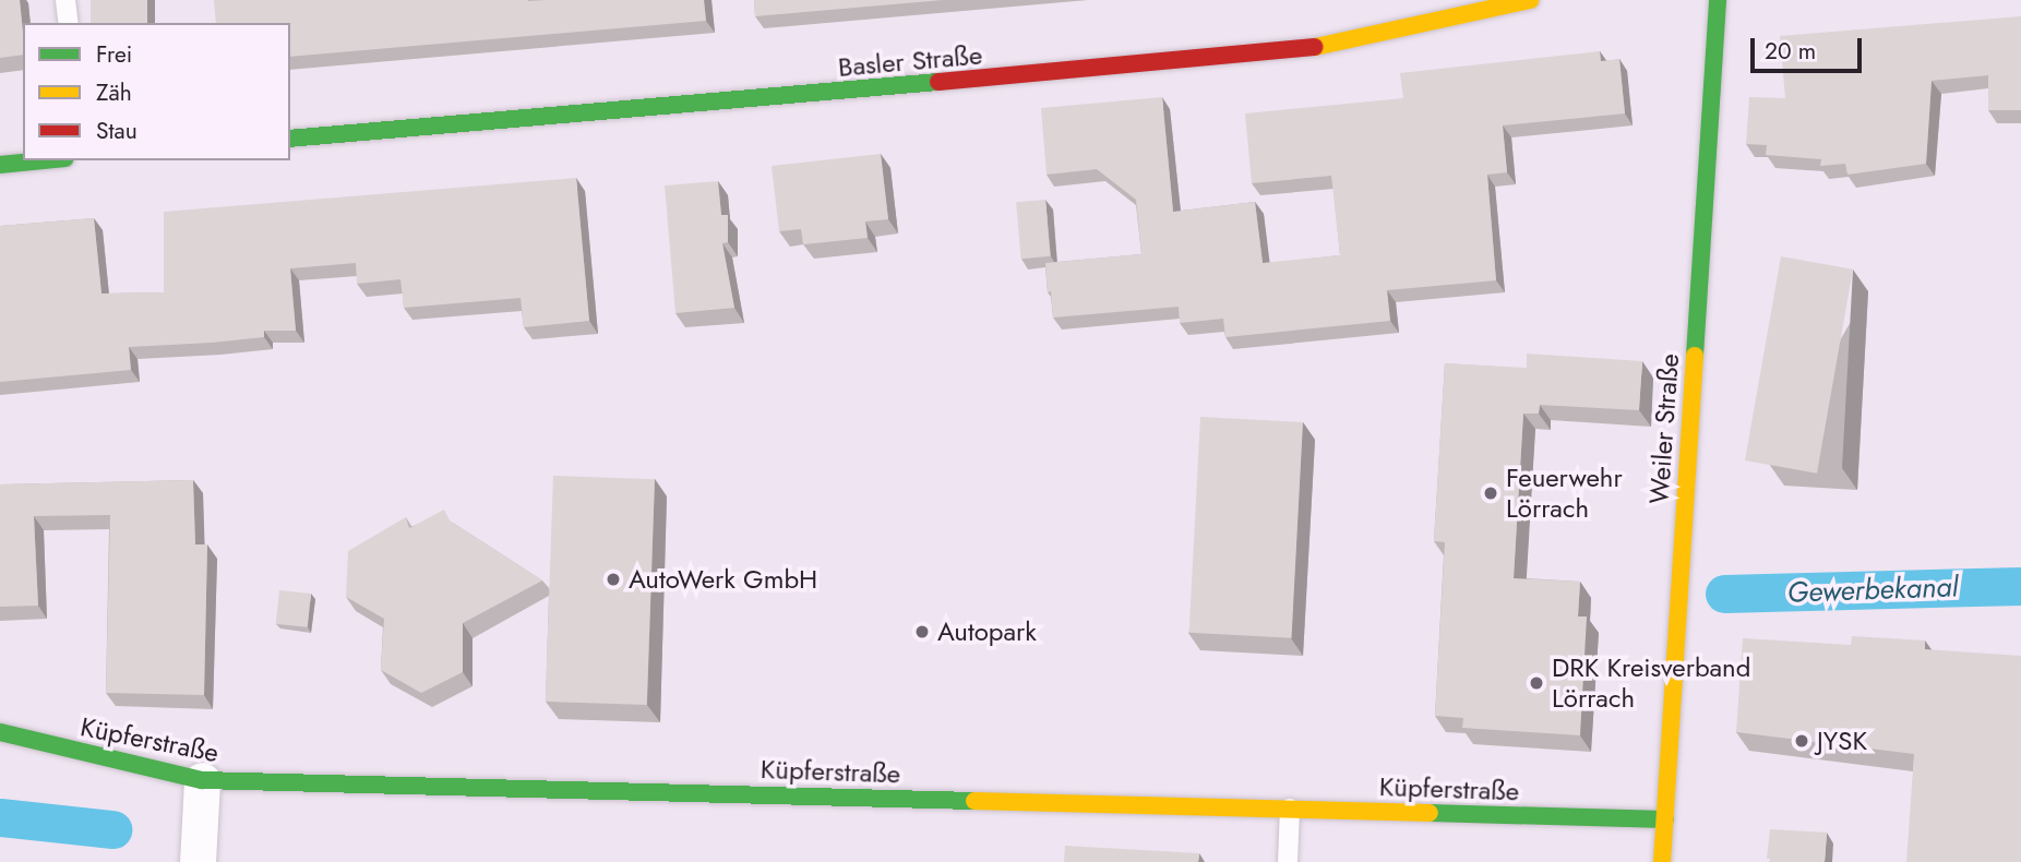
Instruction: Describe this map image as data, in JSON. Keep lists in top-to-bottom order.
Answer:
{
  "streets": {
    "street": ["Basler Straße", "Weiler Straße", "Küpferstraße"]
  },
  "crossings": [
    ["Weiler Straße", "Küpferstraße"]
  ],
  "water": ["Gewerbekanal"],
  "places": [
    "Feuerwehr Lörrach",
    "AutoWerk GmbH",
    "Autopark",
    "DRK Kreisverband Lörrach",
    "JYSK"
  ],
  "legend": ["Frei", "Zäh", "Stau"],
  "scale_bar": "20 m"
}
